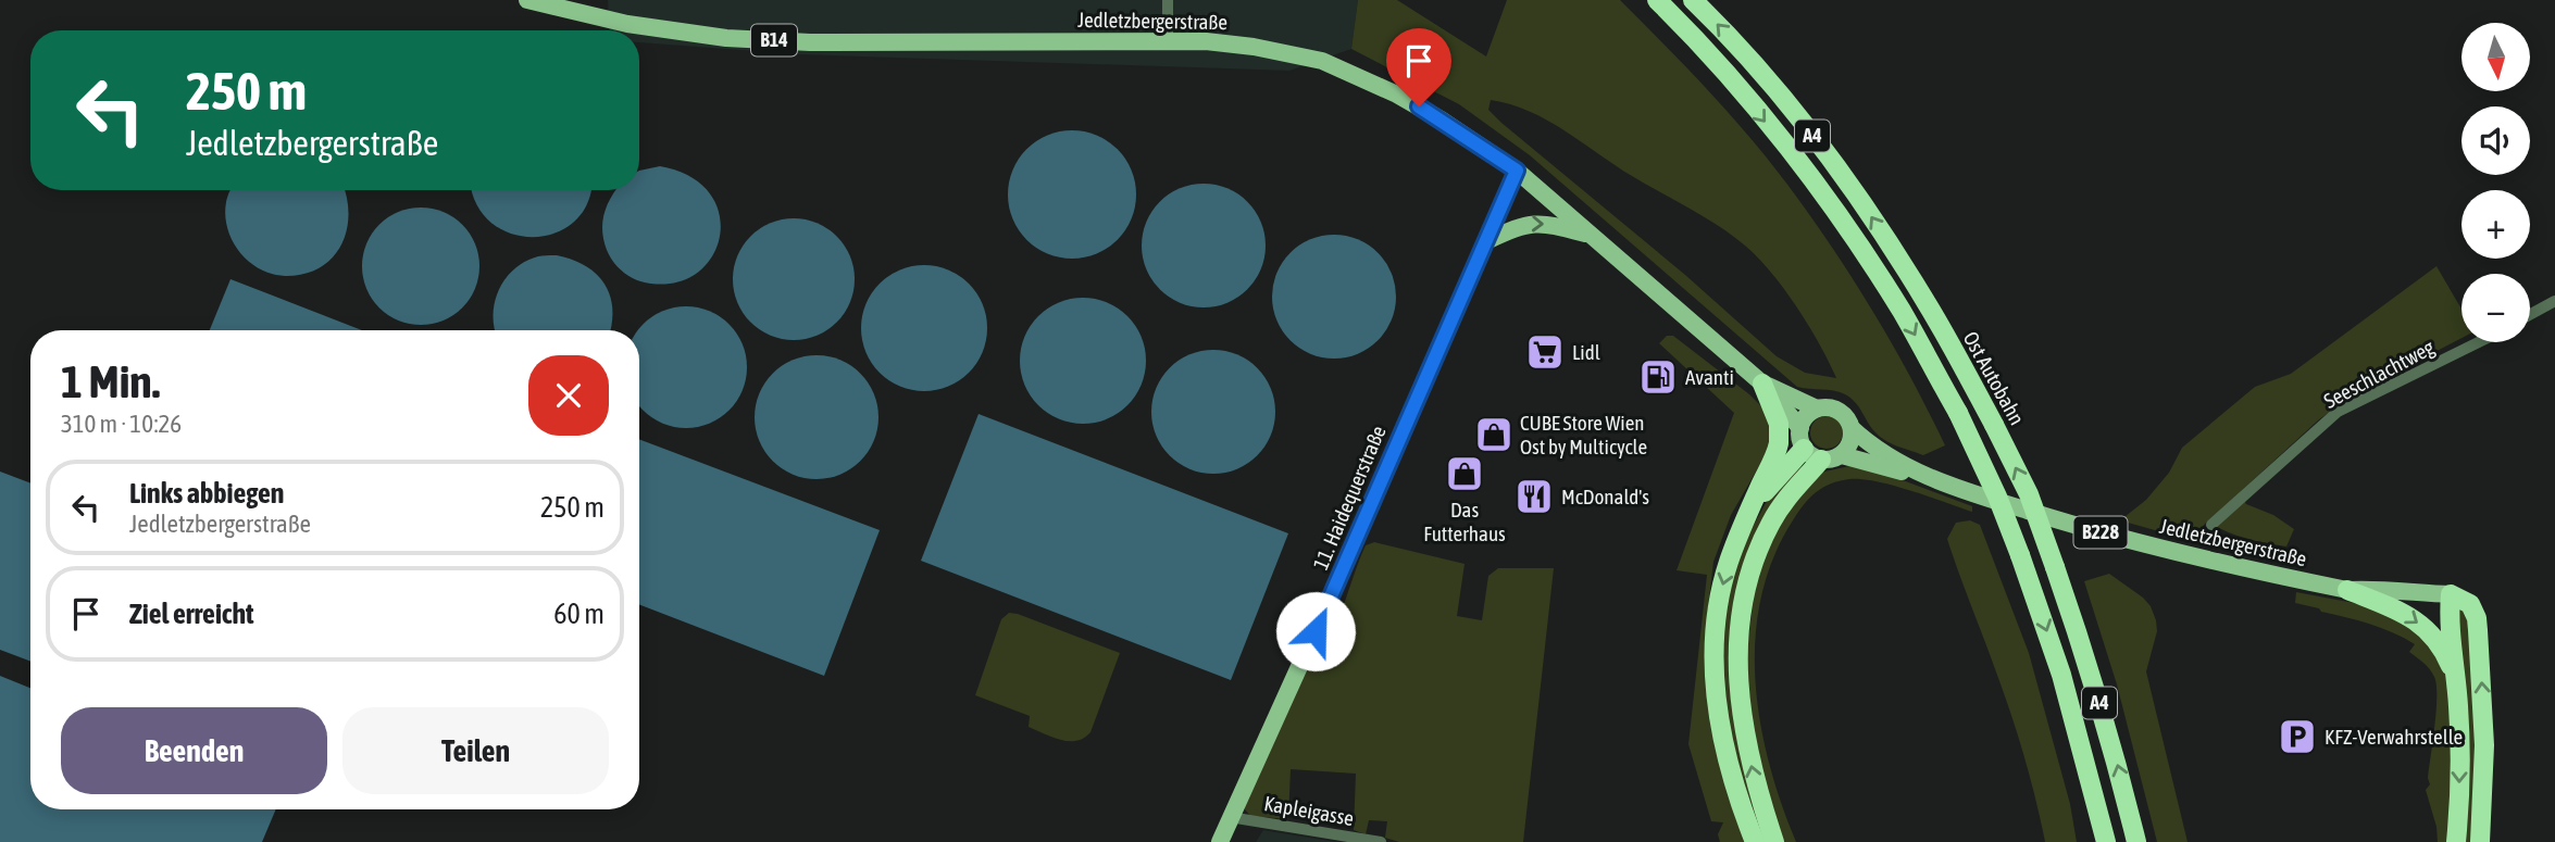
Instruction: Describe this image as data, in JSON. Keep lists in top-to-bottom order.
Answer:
{
  "streets": {
    "highway": ["A4", "Ost Autobahn"],
    "main road": [
      "Jedletzbergerstraße",
      "B14",
      "11. Haidequerstraße",
      "B228"
    ],
    "street": ["Seeschlachtweg", "Kapleigasse"]
  },
  "crossings": [
    ["Jedletzbergerstraße", "11. Haidequerstraße"],
    ["11. Haidequerstraße", "Kapleigasse"]
  ],
  "places": {
    "supermarket": ["Lidl"],
    "fuel station": ["Avanti"],
    "shop": ["CUBE Store Wien Ost by Multicycle", "Das Futterhaus"],
    "restaurant": ["McDonald's"],
    "parking": ["KFZ-Verwahrstelle"]
  },
  "north": "bottom",
  "page": {
    "map_buttons": ["+", "−"],
    "turn": ["250 m", "Jedletzbergerstraße"],
    "heading": ["1 Min.", "310 m · 10:26"],
    "list": [
      {
        "name": "Links abbiegen",
        "note": "Jedletzbergerstraße",
        "value": "250 m"
      },
      {
        "name": "Ziel erreicht",
        "value": "60 m"
      }
    ],
    "buttons": ["Beenden", "Teilen"]
  }
}
